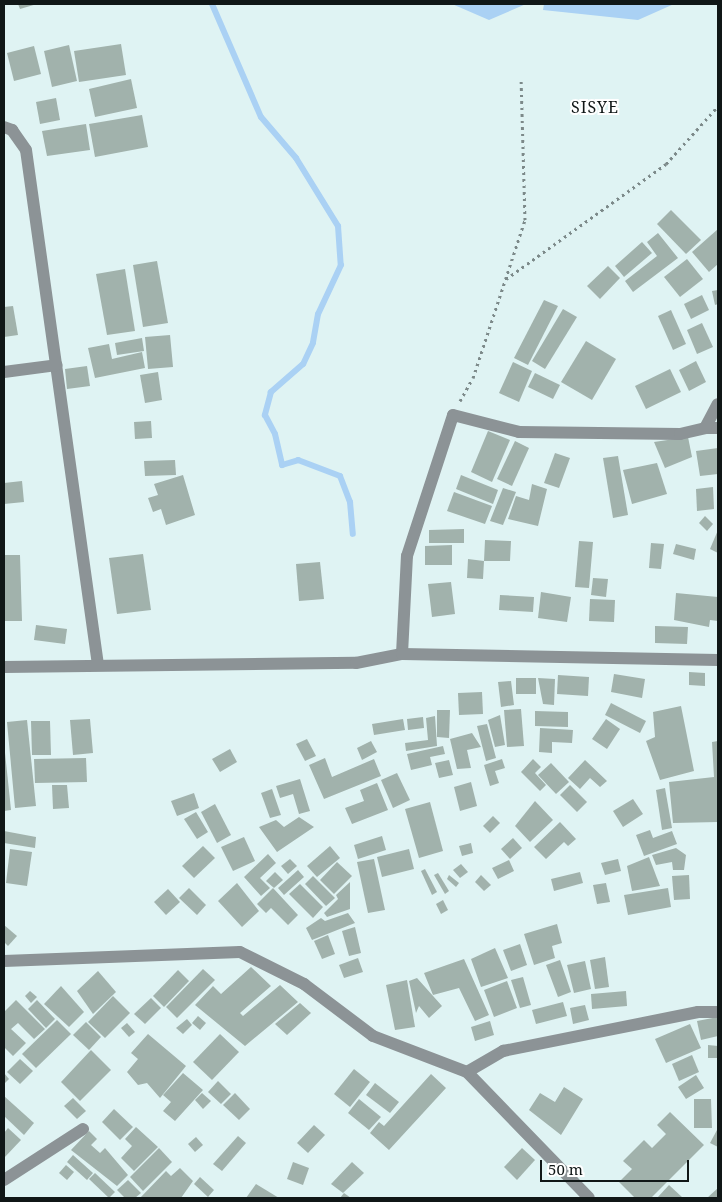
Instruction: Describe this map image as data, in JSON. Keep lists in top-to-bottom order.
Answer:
{
  "districts": ["SISYE"],
  "scale_bar": "50 m"
}
